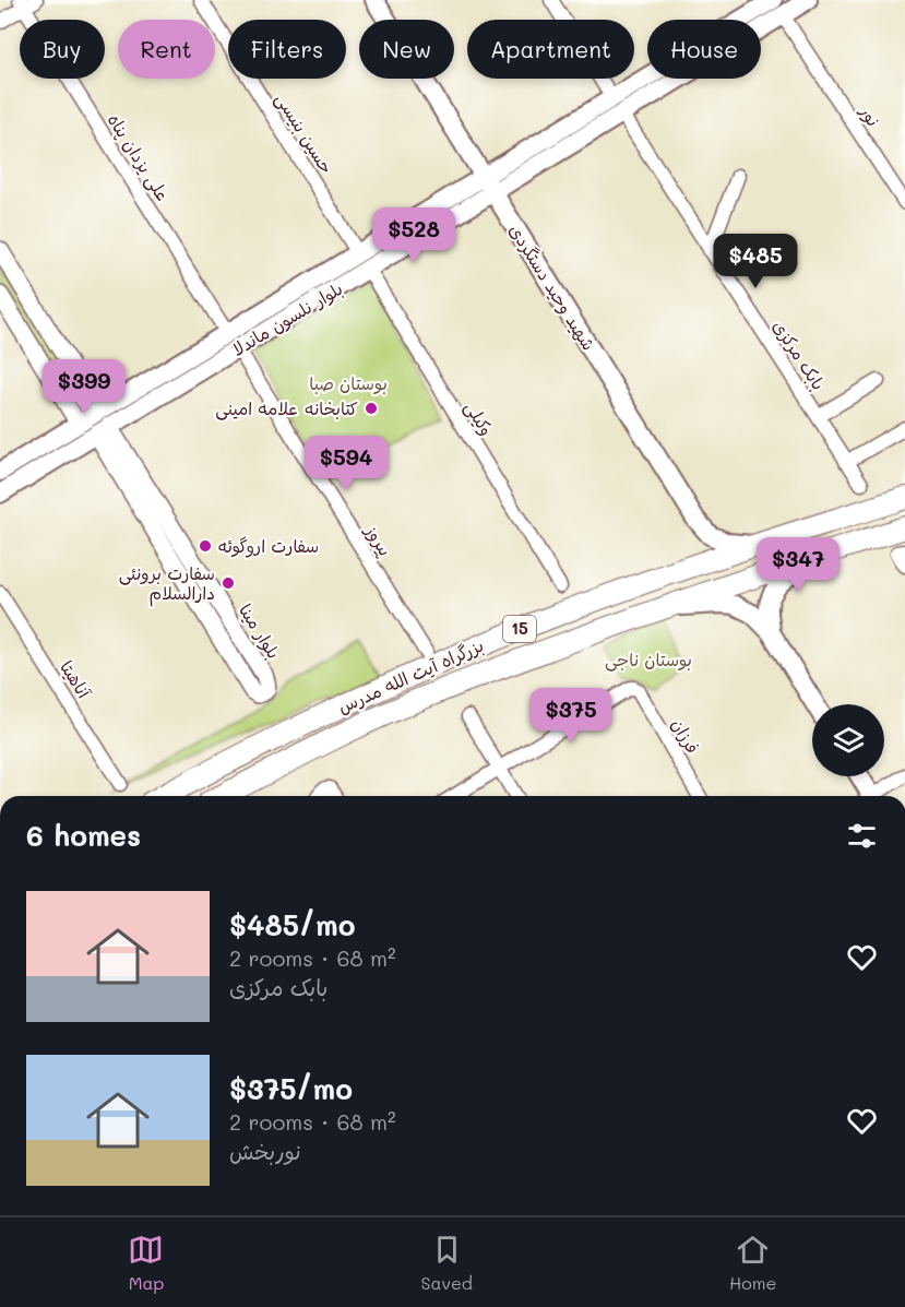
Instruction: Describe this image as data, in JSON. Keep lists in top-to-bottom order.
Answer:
{
  "streets": {
    "highway": ["15", "بزرگراه آیت الله مدرس"],
    "main road": ["شهید وحید دستگردی", "بلوار نلسون ماندلا"],
    "street": [
      "نور",
      "حسین بنیسی",
      "علی یزدان پناه",
      "بابک مرکزی",
      "وكيلی",
      "پیروز",
      "بلوار مینا",
      "آناهیتا",
      "فرزان"
    ]
  },
  "crossings": [
    ["نور", "بلوار نلسون ماندلا"],
    ["حسین بنیسی", "بلوار نلسون ماندلا"],
    ["حسین بنیسی", "وكيلی"],
    ["علی یزدان پناه", "بلوار نلسون ماندلا"],
    ["علی یزدان پناه", "پیروز"],
    ["شهید وحید دستگردی", "بلوار نلسون ماندلا"],
    ["شهید وحید دستگردی", "بزرگراه آیت الله مدرس"],
    ["بلوار نلسون ماندلا", "بابک مرکزی"],
    ["بلوار نلسون ماندلا", "وكيلی"],
    ["بلوار نلسون ماندلا", "پیروز"],
    ["بلوار نلسون ماندلا", "بلوار مینا"]
  ],
  "parks": ["بوستان صبا", "بوستان ناجی"],
  "places": ["کتابخانه علامه امینی", "سفارت اروگوئه", "سفارت برونئی دارالسلام"],
  "page": {
    "chip": [
      "Buy",
      "Rent",
      "Filters",
      "New",
      "Apartment",
      "House"
    ],
    "price": [
      "$528",
      "$485",
      "$399",
      "$594",
      "$347",
      "$375"
    ],
    "heading": "6 homes",
    "list": [
      {
        "name": "$485/mo",
        "note": "2 rooms · 68 m² · بابک مرکزی"
      },
      {
        "name": "$375/mo",
        "note": "2 rooms · 68 m² · نوربخش"
      }
    ],
    "tabs": ["Map", "Saved", "Home"]
  }
}
